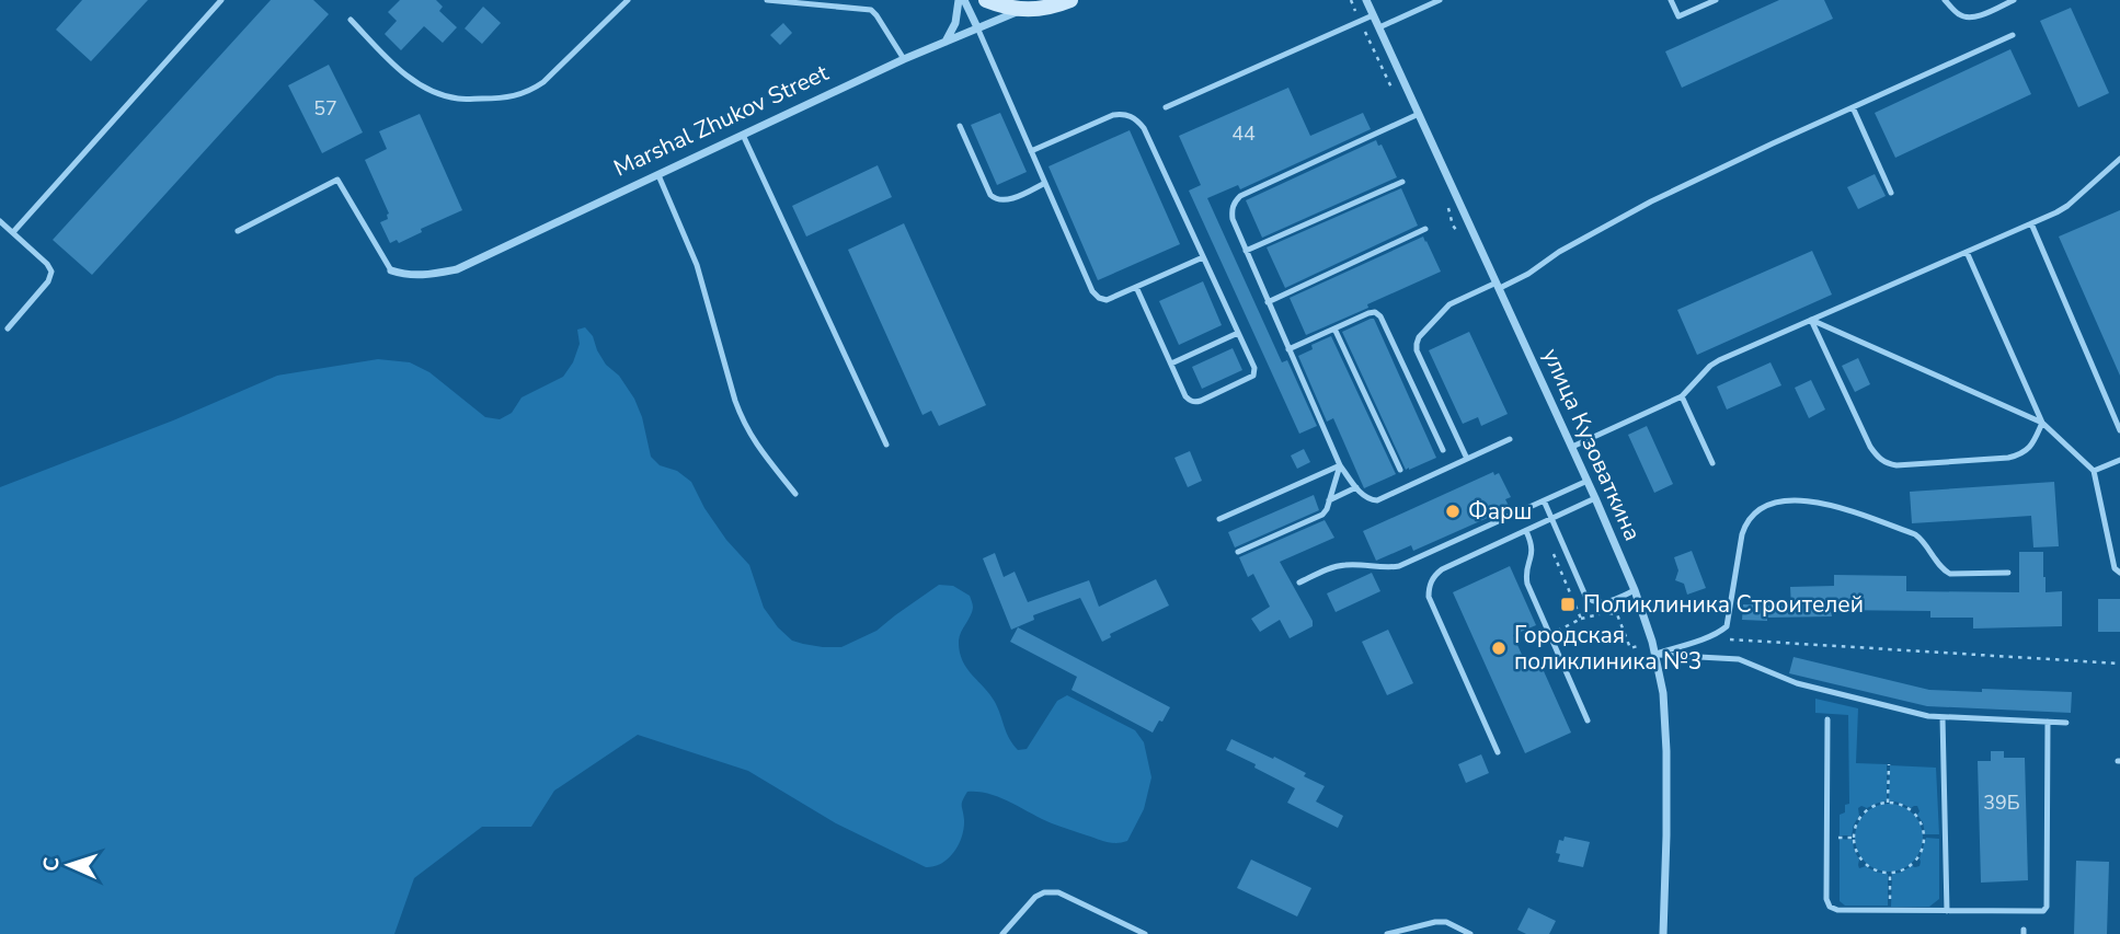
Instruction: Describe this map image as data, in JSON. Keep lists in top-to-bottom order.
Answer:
{
  "streets": {
    "main road": ["Marshal Zhukov Street"],
    "street": ["улица Кузоваткина"]
  },
  "places": {
    "other": ["Фарш", "Городская поликлиника №3"],
    "transit": ["Поликлиника Строителей"]
  },
  "house_numbers": ["57", "44", "39Б"],
  "north": "left"
}
